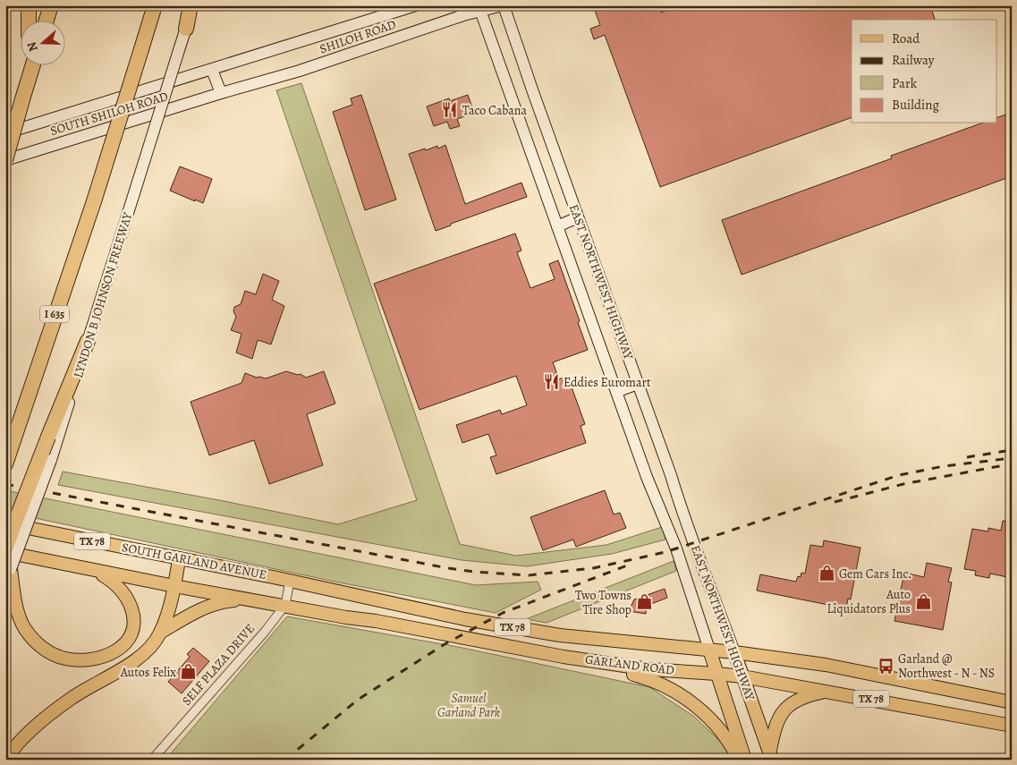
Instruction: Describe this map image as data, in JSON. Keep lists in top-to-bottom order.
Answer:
{
  "streets": {
    "highway": ["I 635"],
    "main road": [
      "SHILOH ROAD",
      "SOUTH SHILOH ROAD",
      "EAST NORTHWEST HIGHWAY",
      "LYNDON B JOHNSON FREEWAY",
      "TX 78",
      "SOUTH GARLAND AVENUE",
      "GARLAND ROAD"
    ],
    "street": ["SELF PLAZA DRIVE"]
  },
  "crossings": [
    ["SHILOH ROAD", "SOUTH SHILOH ROAD"],
    ["SHILOH ROAD", "EAST NORTHWEST HIGHWAY"],
    ["EAST NORTHWEST HIGHWAY", "GARLAND ROAD"],
    ["TX 78", "GARLAND ROAD"],
    ["SOUTH GARLAND AVENUE", "GARLAND ROAD"],
    ["SELF PLAZA DRIVE", "GARLAND ROAD"]
  ],
  "parks": ["Samuel Garland Park"],
  "places": {
    "restaurant": ["Taco Cabana", "Eddies Euromart"],
    "shop": [
      "Gem Cars Inc.",
      "Auto Liquidators Plus",
      "Two Towns Tire Shop",
      "Autos Felix"
    ],
    "bus stop": ["Garland @ Northwest - N - NS"]
  },
  "legend": [
    "Road",
    "Railway",
    "Park",
    "Building"
  ],
  "north": "left"
}
